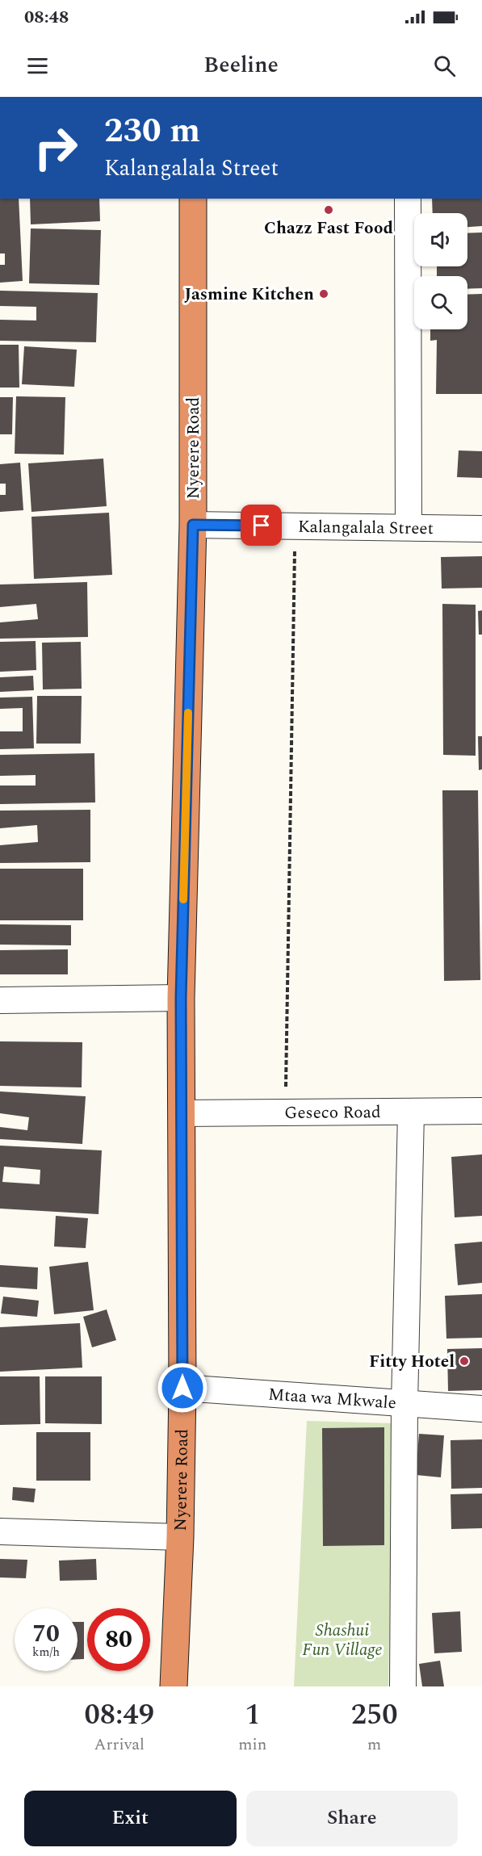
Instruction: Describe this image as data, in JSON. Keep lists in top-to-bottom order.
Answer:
{
  "streets": {
    "highway": ["Nyerere Road"],
    "street": ["Kalangalala Street", "Geseco Road", "Mtaa wa Mkwale"]
  },
  "crossings": [
    ["Nyerere Road", "Kalangalala Street"],
    ["Nyerere Road", "Geseco Road"],
    ["Nyerere Road", "Mtaa wa Mkwale"]
  ],
  "parks": ["Shashui Fun Village"],
  "places": ["Chazz Fast Food", "Jasmine Kitchen", "Fitty Hotel"],
  "page": {
    "status": "08:48",
    "header": "Beeline",
    "turn": ["230 m", "Kalangalala Street"],
    "speed": "70 km/h",
    "limit": "80",
    "eta": [
      "08:49",
      "Arrival",
      "1",
      "min",
      "250",
      "m"
    ],
    "buttons": ["Exit", "Share"]
  }
}
